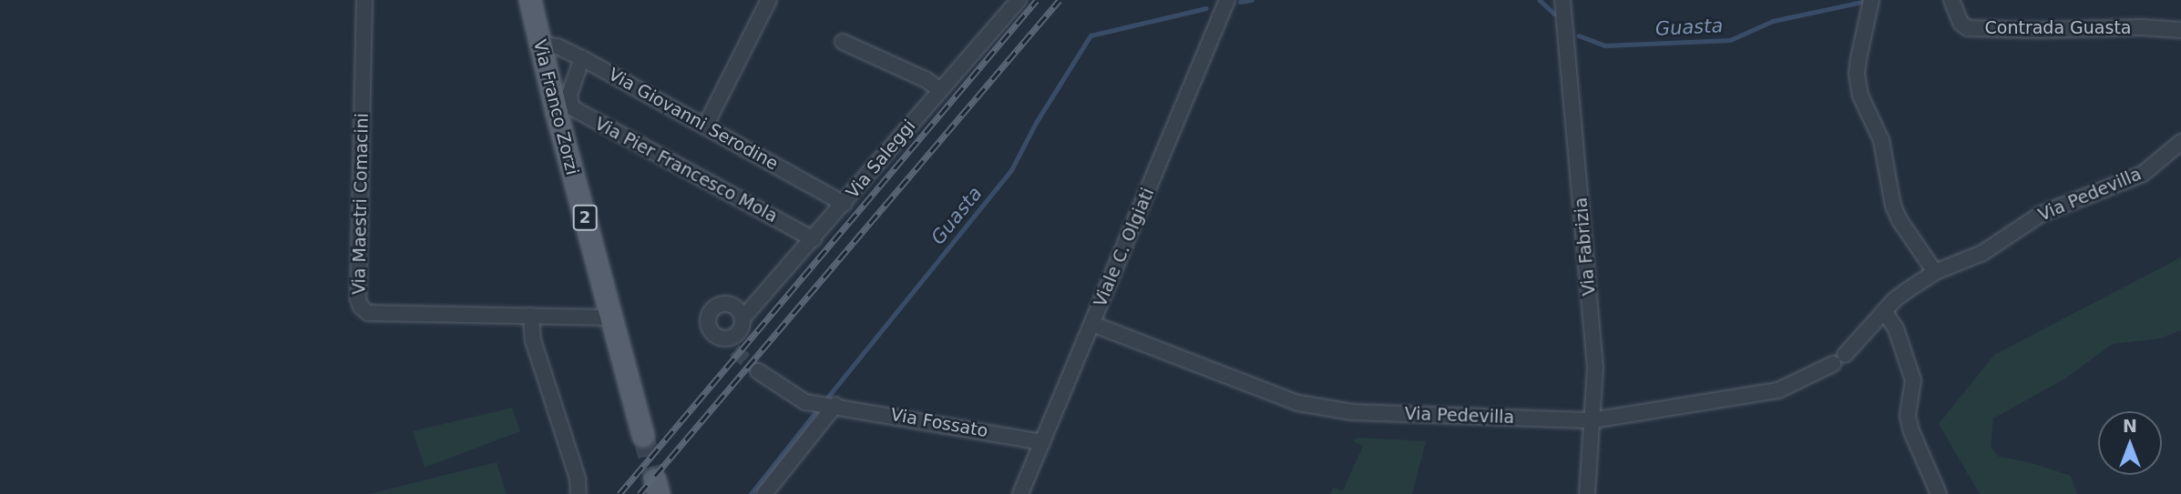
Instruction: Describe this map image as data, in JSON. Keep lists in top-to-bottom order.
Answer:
{
  "streets": {
    "main road": ["Via Franco Zorzi", "2"],
    "street": [
      "Contrada Guasta",
      "Via Giovanni Serodine",
      "Via Saleggi",
      "Via Pier Francesco Mola",
      "Via Pedevilla",
      "Via Maestri Comacini",
      "Via Fabrizia",
      "Viale C. Olgiati",
      "Via Fossato"
    ]
  },
  "crossings": [
    ["Via Franco Zorzi", "Via Giovanni Serodine"],
    ["Via Franco Zorzi", "Via Maestri Comacini"],
    ["Via Giovanni Serodine", "Via Saleggi"],
    ["Via Giovanni Serodine", "Via Pier Francesco Mola"],
    ["Via Saleggi", "Via Pier Francesco Mola"],
    ["Via Pedevilla", "Via Fabrizia"],
    ["Via Pedevilla", "Viale C. Olgiati"],
    ["Viale C. Olgiati", "Via Fossato"]
  ],
  "water": ["Guasta"],
  "north": "top"
}
